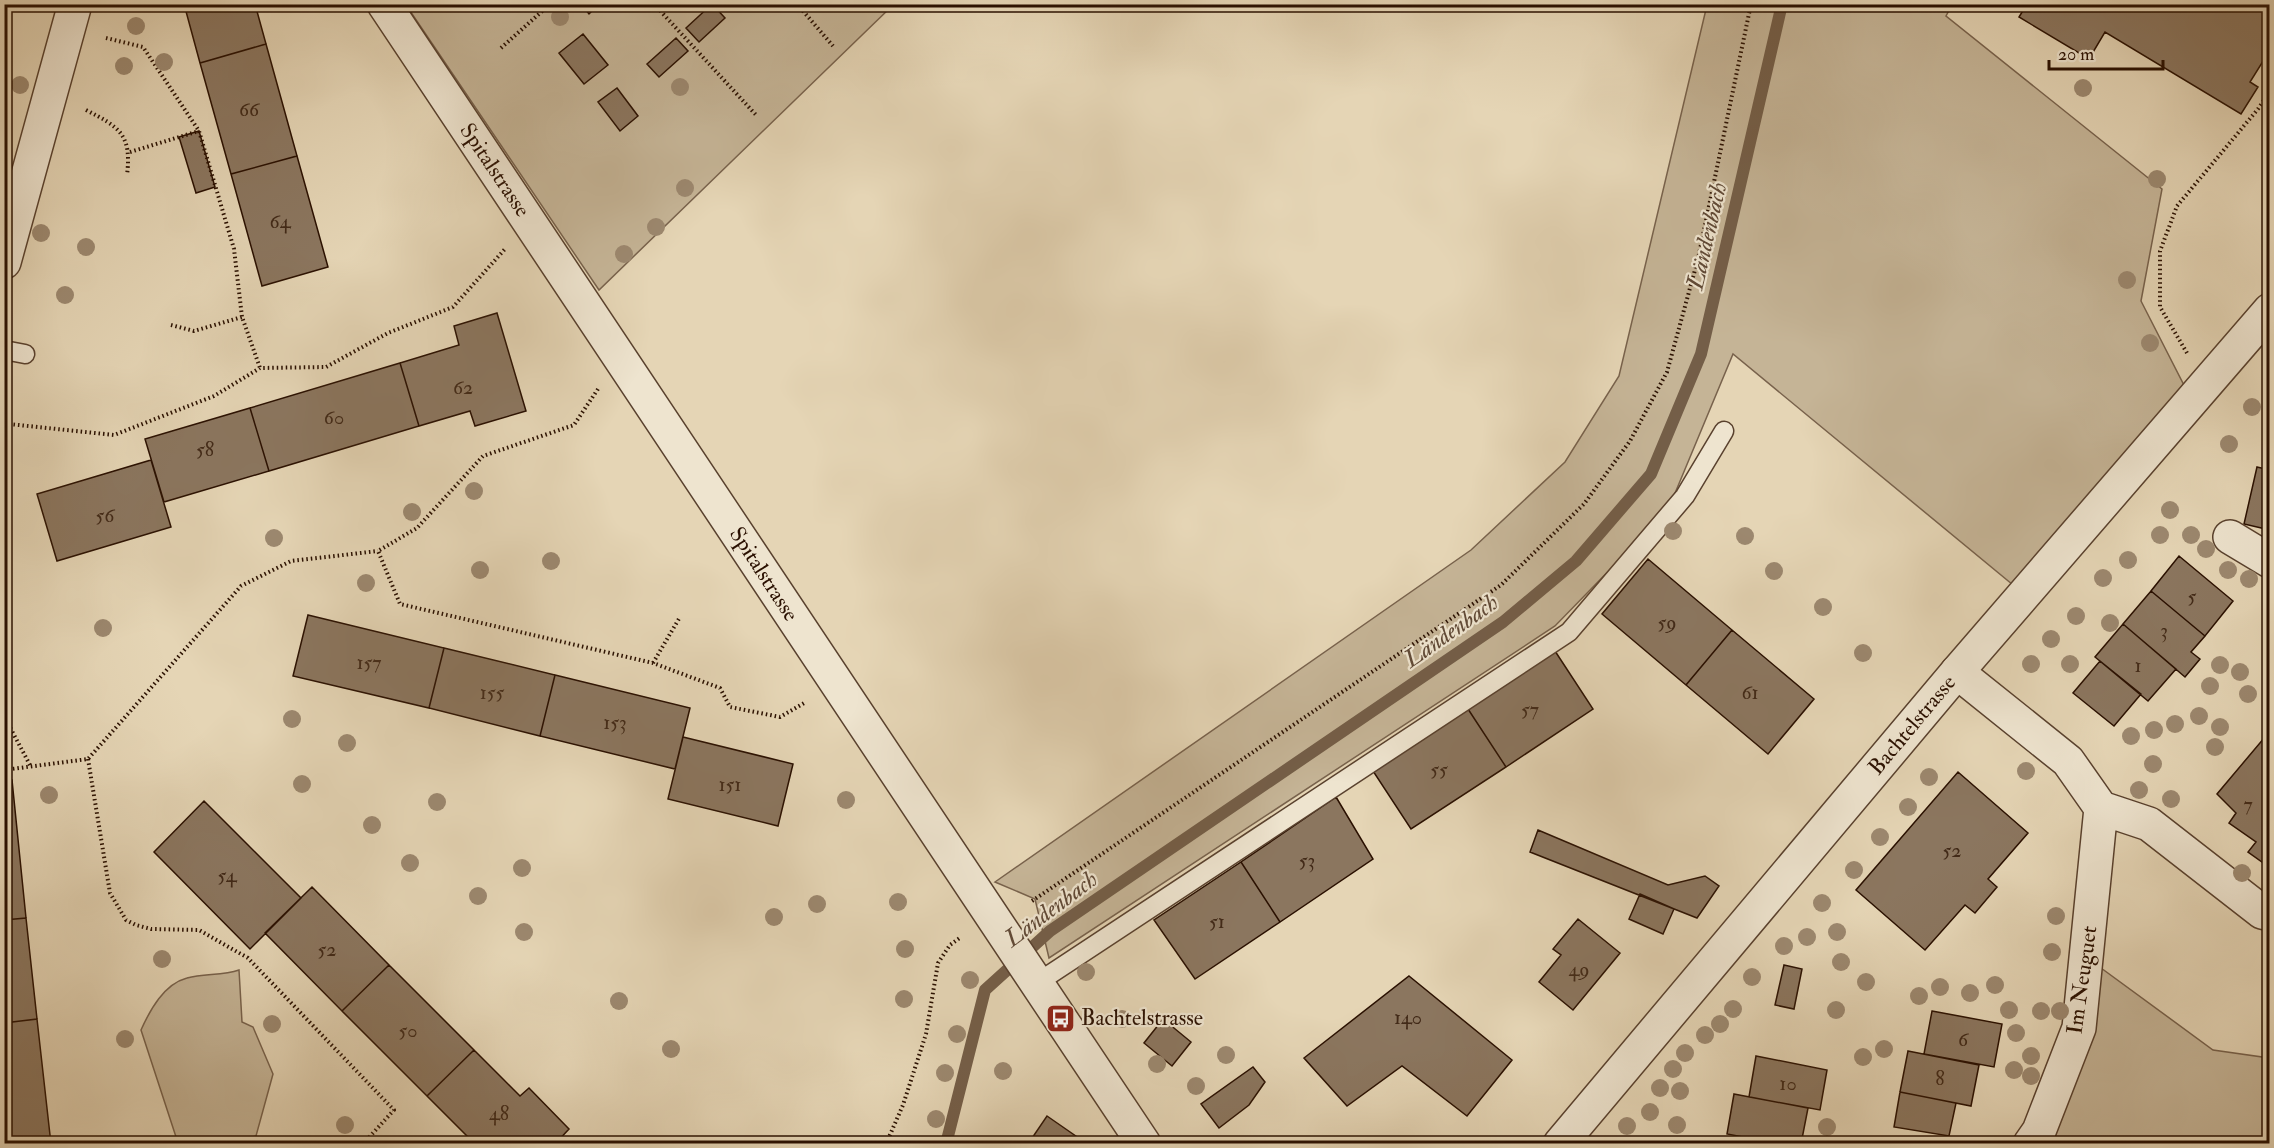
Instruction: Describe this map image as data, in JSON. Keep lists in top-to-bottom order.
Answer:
{
  "streets": {
    "street": ["Spitalstrasse", "Bachtelstrasse", "Im Neuguet"]
  },
  "water": ["Ländenbach"],
  "places": {
    "bus stop": ["Bachtelstrasse"]
  },
  "house_numbers": [
    "66",
    "64",
    "62",
    "60",
    "58",
    "56",
    "5",
    "59",
    "3",
    "157",
    "1",
    "155",
    "61",
    "57",
    "153",
    "55",
    "151",
    "7",
    "52",
    "53",
    "54",
    "51",
    "52",
    "49",
    "140",
    "50",
    "6",
    "8",
    "10",
    "48"
  ],
  "scale_bar": "20 m"
}
